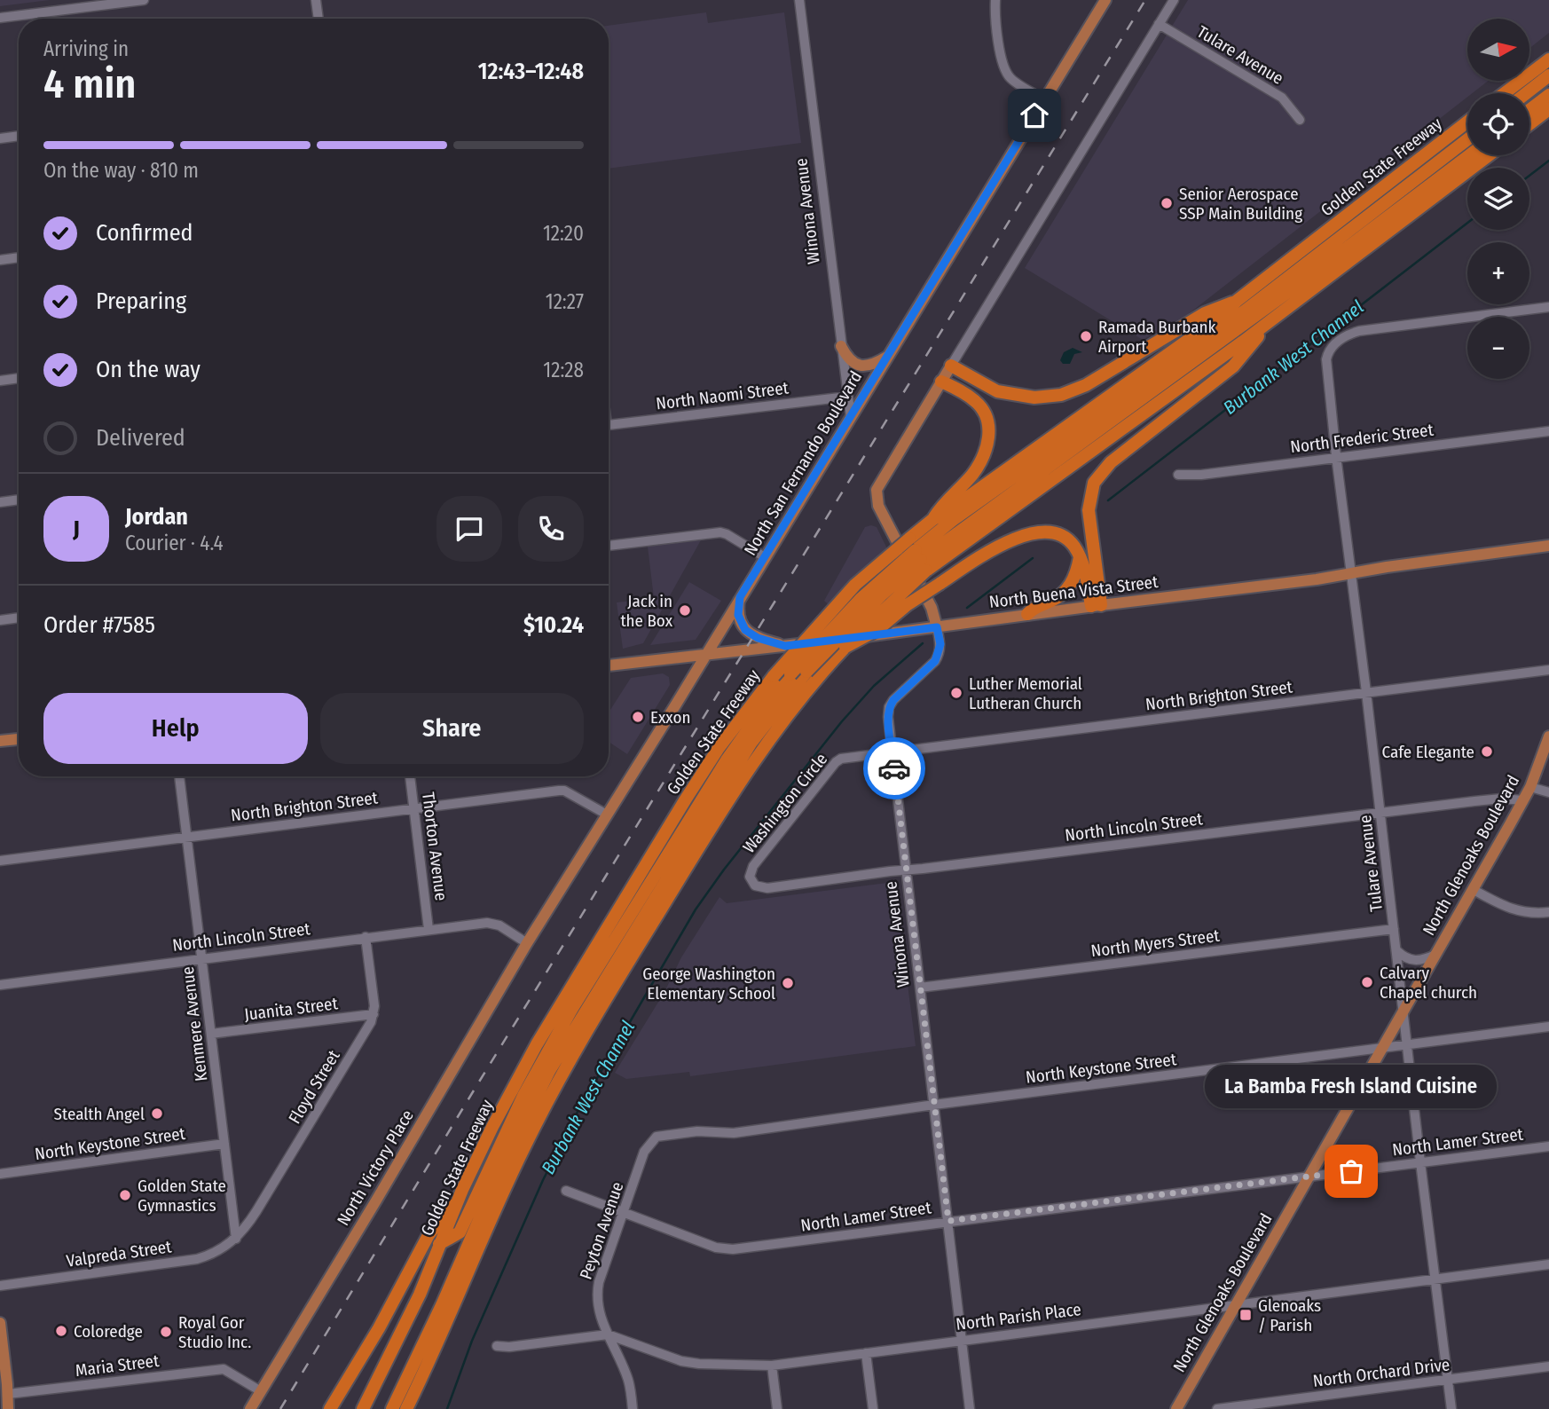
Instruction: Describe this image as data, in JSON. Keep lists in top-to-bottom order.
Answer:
{
  "streets": {
    "highway": ["Golden State Freeway"],
    "main road": [
      "Winona Avenue",
      "North San Fernando Boulevard",
      "North Buena Vista Street",
      "North Glenoaks Boulevard",
      "North Victory Place"
    ],
    "street": [
      "Tulare Avenue",
      "North Naomi Street",
      "North Frederic Street",
      "North Brighton Street",
      "Washington Circle",
      "North Lincoln Street",
      "Thorton Avenue",
      "North Myers Street",
      "Juanita Street",
      "Kenmere Avenue",
      "North Keystone Street",
      "Floyd Street",
      "North Lamer Street",
      "Peyton Avenue",
      "Valpreda Street",
      "North Parish Place",
      "Maria Street",
      "North Orchard Drive"
    ]
  },
  "crossings": [
    ["Tulare Avenue", "North Frederic Street"],
    ["Tulare Avenue", "North Buena Vista Street"],
    ["Tulare Avenue", "North Brighton Street"],
    ["Tulare Avenue", "North Lincoln Street"],
    ["Tulare Avenue", "North Glenoaks Boulevard"],
    ["Tulare Avenue", "North Myers Street"],
    ["Tulare Avenue", "North Keystone Street"],
    ["Tulare Avenue", "North Lamer Street"],
    ["Tulare Avenue", "North Parish Place"],
    ["Tulare Avenue", "North Orchard Drive"],
    ["Winona Avenue", "North Naomi Street"],
    ["Winona Avenue", "North San Fernando Boulevard"],
    ["Winona Avenue", "North Buena Vista Street"],
    ["Winona Avenue", "North Brighton Street"],
    ["Winona Avenue", "Washington Circle"],
    ["Winona Avenue", "North Lincoln Street"],
    ["Winona Avenue", "North Myers Street"],
    ["Winona Avenue", "North Keystone Street"],
    ["Winona Avenue", "North Lamer Street"],
    ["Winona Avenue", "North Parish Place"],
    ["North San Fernando Boulevard", "North Buena Vista Street"],
    ["North San Fernando Boulevard", "North Brighton Street"],
    ["North San Fernando Boulevard", "North Lincoln Street"],
    ["North San Fernando Boulevard", "North Victory Place"],
    ["North Brighton Street", "Washington Circle"],
    ["North Brighton Street", "Thorton Avenue"],
    ["North Brighton Street", "Kenmere Avenue"],
    ["Washington Circle", "North Lincoln Street"],
    ["North Lincoln Street", "Thorton Avenue"],
    ["North Lincoln Street", "North Glenoaks Boulevard"],
    ["North Lincoln Street", "Kenmere Avenue"],
    ["North Lincoln Street", "North Victory Place"],
    ["North Glenoaks Boulevard", "North Keystone Street"],
    ["North Glenoaks Boulevard", "North Lamer Street"],
    ["North Glenoaks Boulevard", "North Parish Place"],
    ["Juanita Street", "Kenmere Avenue"],
    ["Juanita Street", "Floyd Street"],
    ["Kenmere Avenue", "North Keystone Street"],
    ["Kenmere Avenue", "Floyd Street"],
    ["Kenmere Avenue", "Valpreda Street"],
    ["North Keystone Street", "Peyton Avenue"],
    ["Floyd Street", "Valpreda Street"],
    ["North Lamer Street", "Peyton Avenue"],
    ["North Victory Place", "Maria Street"],
    ["Peyton Avenue", "North Parish Place"]
  ],
  "water": ["Burbank West Channel"],
  "places": {
    "other": [
      "Senior Aerospace SSP Main Building",
      "Ramada Burbank Airport",
      "Jack in the Box",
      "Luther Memorial Lutheran Church",
      "Exxon",
      "Cafe Elegante",
      "Calvary Chapel church",
      "George Washington Elementary School",
      "Stealth Angel",
      "La Bamba Fresh Island Cuisine",
      "Golden State Gymnastics",
      "Coloredge",
      "Royal Gor Studio Inc."
    ],
    "transit": ["Glenoaks / Parish"]
  },
  "north": "right",
  "page": {
    "map_buttons": ["+", "−"],
    "heading": ["4 min", "Arriving in", "12:43–12:48"],
    "panel": [
      "Jordan",
      "Courier · 4.4",
      "Order #7585",
      "$10.24"
    ],
    "bar": "On the way · 810 m",
    "list": [
      ["Confirmed", "12:20"],
      ["Preparing", "12:27"],
      ["On the way", "12:28"],
      "Delivered"
    ],
    "round": "J",
    "buttons": ["Help", "Share"],
    "bubble": "La Bamba Fresh Island Cuisine"
  }
}
